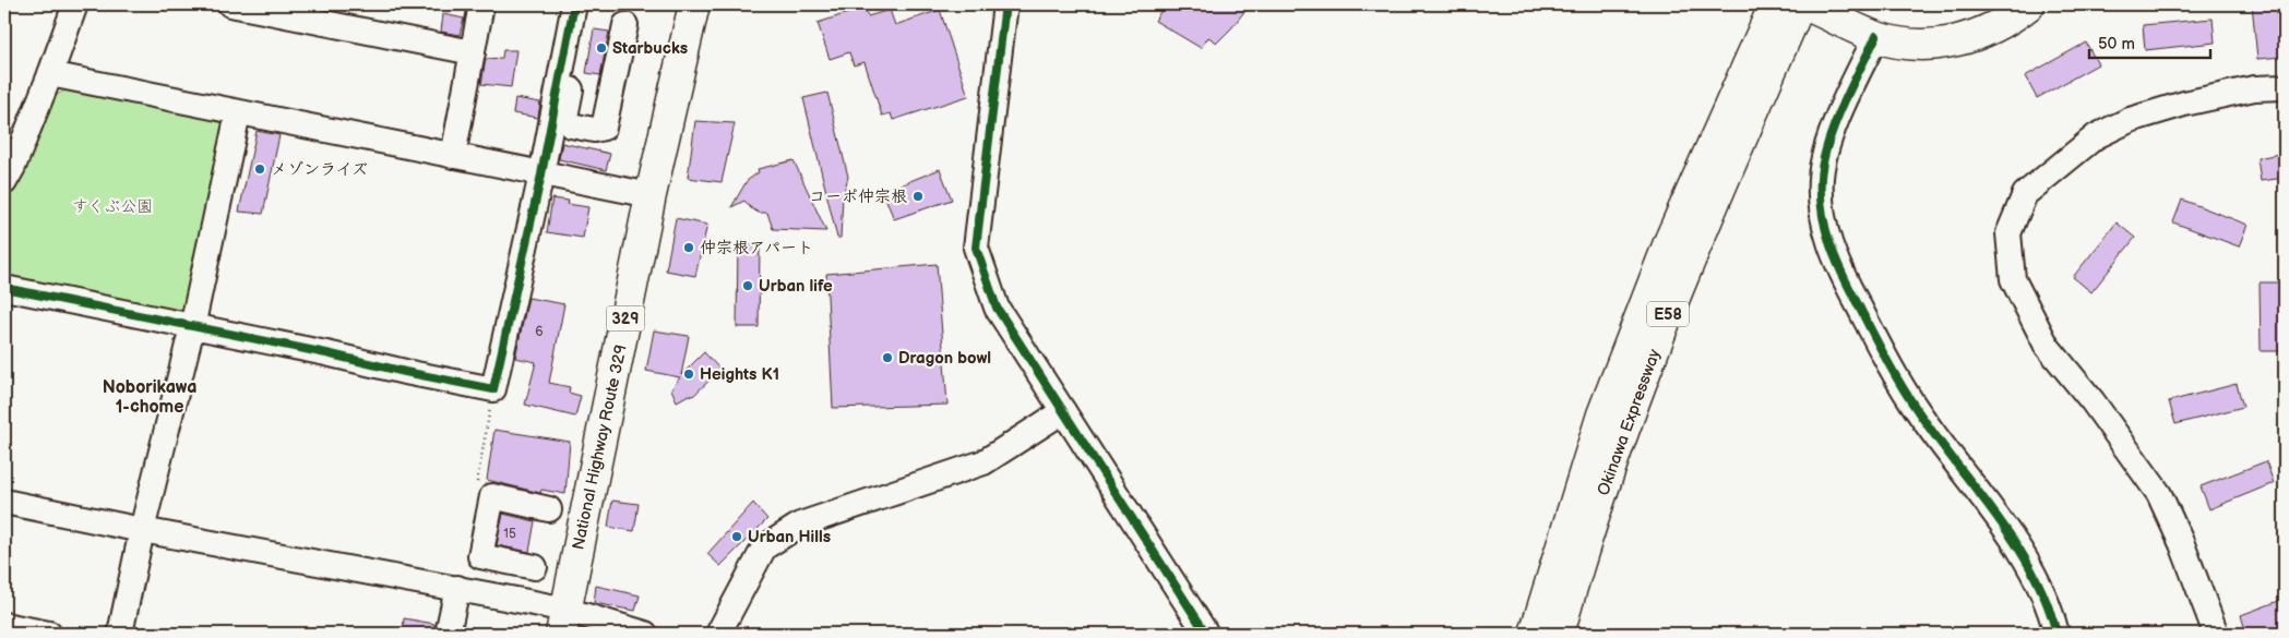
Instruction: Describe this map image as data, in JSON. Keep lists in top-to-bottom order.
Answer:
{
  "streets": {
    "main road": [
      "E58",
      "329",
      "Okinawa Expressway",
      "National Highway Route 329"
    ]
  },
  "districts": ["Noborikawa 1-chome"],
  "parks": ["すくぶ公園"],
  "places": [
    "Starbucks",
    "メゾンライズ",
    "コーポ仲宗根",
    "仲宗根アパート",
    "Urban life",
    "Dragon bowl",
    "Heights K1",
    "Urban Hills"
  ],
  "house_numbers": ["6", "15"],
  "scale_bar": "50 m"
}
